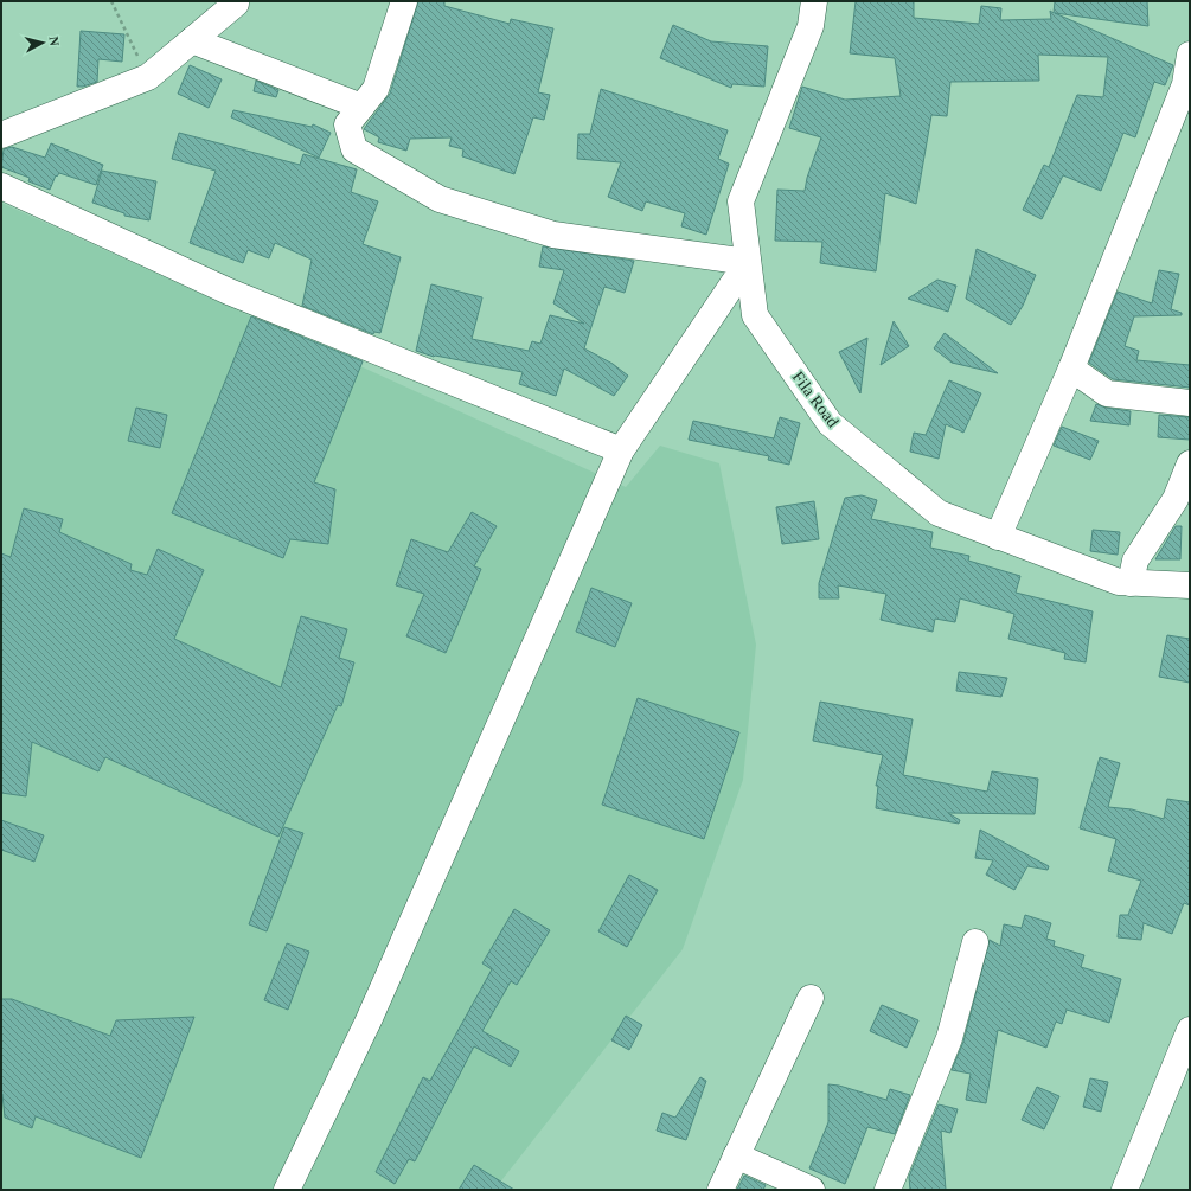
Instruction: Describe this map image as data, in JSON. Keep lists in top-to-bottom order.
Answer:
{
  "streets": {
    "street": ["Fila Road"]
  },
  "north": "right"
}
